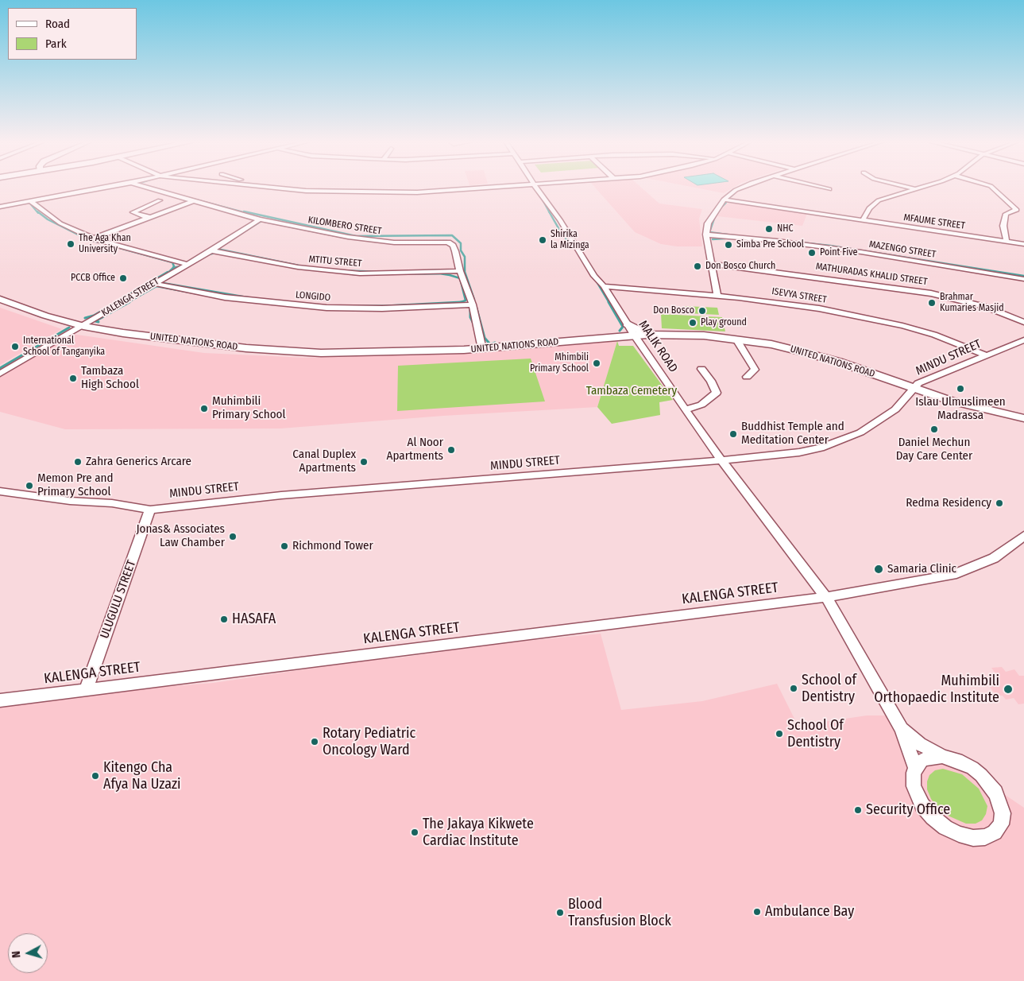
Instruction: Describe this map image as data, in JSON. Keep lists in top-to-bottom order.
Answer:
{
  "streets": {
    "street": [
      "MFAUME STREET",
      "KILOMBERO STREET",
      "MAZENGO STREET",
      "MTITU STREET",
      "MATHURADAS KHALID STREET",
      "ISEVYA STREET",
      "LONGIDO",
      "KALENGA STREET",
      "UNITED NATIONS ROAD",
      "MALIK ROAD",
      "MINDU STREET",
      "ULUGULU STREET"
    ]
  },
  "crossings": [
    ["KILOMBERO STREET", "MTITU STREET"],
    ["KILOMBERO STREET", "LONGIDO"],
    ["KILOMBERO STREET", "KALENGA STREET"],
    ["KILOMBERO STREET", "UNITED NATIONS ROAD"],
    ["MTITU STREET", "KALENGA STREET"],
    ["ISEVYA STREET", "MALIK ROAD"],
    ["ISEVYA STREET", "MINDU STREET"],
    ["LONGIDO", "KALENGA STREET"],
    ["KALENGA STREET", "UNITED NATIONS ROAD"],
    ["KALENGA STREET", "MALIK ROAD"],
    ["KALENGA STREET", "ULUGULU STREET"],
    ["UNITED NATIONS ROAD", "MALIK ROAD"],
    ["UNITED NATIONS ROAD", "MINDU STREET"],
    ["MALIK ROAD", "MINDU STREET"],
    ["MINDU STREET", "ULUGULU STREET"]
  ],
  "parks": ["Tambaza Cemetery"],
  "places": [
    "NHC",
    "Shirika la Mizinga",
    "The Aga Khan University",
    "Simba Pre School",
    "Point Five",
    "Don Bosco Church",
    "PCCB Office",
    "Brahmar Kumaries Masjid",
    "Don Bosco",
    "Play ground",
    "International School of Tanganyika",
    "Mhimbili Primary School",
    "Tambaza High School",
    "Islau Ulmuslimeen Madrassa",
    "Muhimbili Primary School",
    "Daniel Mechun Day Care Center",
    "Buddhist Temple and Meditation Center",
    "Al Noor Apartments",
    "Zahra Generics Arcare",
    "Canal Duplex Apartments",
    "Memon Pre and Primary School",
    "Redma Residency",
    "Jonas& Associates Law Chamber",
    "Richmond Tower",
    "Samaria Clinic",
    "HASAFA",
    "School of Dentistry",
    "Muhimbili Orthopaedic Institute",
    "School Of Dentistry",
    "Rotary Pediatric Oncology Ward",
    "Kitengo Cha Afya Na Uzazi",
    "Security Office",
    "The Jakaya Kikwete Cardiac Institute",
    "Ambulance Bay",
    "Blood Transfusion Block"
  ],
  "legend": ["Road", "Park"],
  "north": "left"
}
